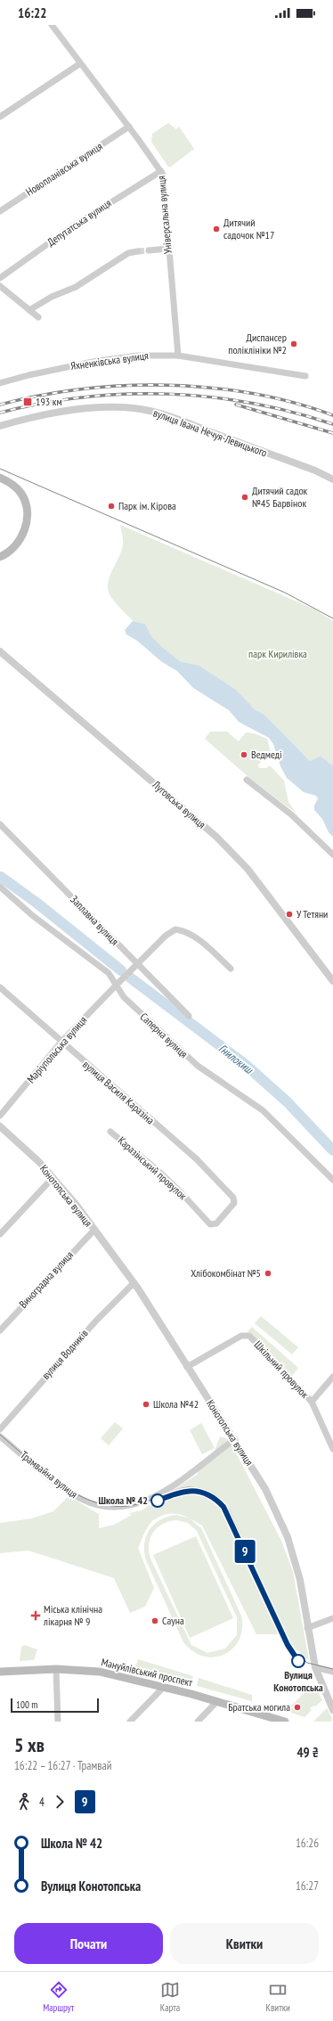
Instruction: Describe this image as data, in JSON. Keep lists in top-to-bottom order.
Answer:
{
  "streets": {
    "main road": ["Мануйлівський проспект"],
    "street": [
      "Новопланівська вулиця",
      "Універсальна вулиця",
      "Депутатська вулиця",
      "Яхненківська вулиця",
      "вулиця Івана Нечуя-Левицького",
      "Луговська вулиця",
      "Заплавна вулиця",
      "Саперна вулиця",
      "Маріупольська вулиця",
      "вулиця Василя Каразіна",
      "Каразінський провулок",
      "Конотопська вулиця",
      "Виноградна вулиця",
      "вулиця Водників",
      "Шкільний провулок",
      "Трамвайна вулиця"
    ]
  },
  "crossings": [
    ["Новопланівська вулиця", "Універсальна вулиця"],
    ["Універсальна вулиця", "Депутатська вулиця"],
    ["Універсальна вулиця", "Яхненківська вулиця"],
    ["Заплавна вулиця", "Маріупольська вулиця"],
    ["Саперна вулиця", "Маріупольська вулиця"],
    ["Маріупольська вулиця", "вулиця Василя Каразіна"],
    ["вулиця Василя Каразіна", "Каразінський провулок"],
    ["Конотопська вулиця", "Виноградна вулиця"],
    ["Конотопська вулиця", "вулиця Водників"],
    ["Конотопська вулиця", "Шкільний провулок"],
    ["Конотопська вулиця", "Трамвайна вулиця"]
  ],
  "water": ["Гнилокиш"],
  "parks": ["парк Кирилівка"],
  "places": {
    "other": [
      "Дитячий садочок №17",
      "Диспансер поліклініки №2",
      "Дитячий садок №45 Барвінок",
      "Парк ім. Кірова",
      "Ведмеді",
      "У Тетяни",
      "Хлібокомбінат №5",
      "Школа №42",
      "Школа № 42",
      "Сауна",
      "Вулиця Конотопська",
      "Братська могила"
    ],
    "transit": ["193 км"],
    "health": ["Міська клінічна лікарня № 9"]
  },
  "lines": ["tram line 9"],
  "scale_bar": "100 m",
  "page": {
    "status": "16:22",
    "on_map": "9",
    "scale": "100 m",
    "heading": ["5 хв", "16:22 – 16:27 · Трамвай", "49 ₴"],
    "legs": ["4", "9"],
    "list": [
      {
        "name": "Школа № 42",
        "value": "16:26"
      },
      {
        "name": "Вулиця Конотопська",
        "value": "16:27"
      }
    ],
    "buttons": ["Почати", "Квитки"],
    "tabs": ["Маршрут", "Карта", "Квитки"]
  }
}
